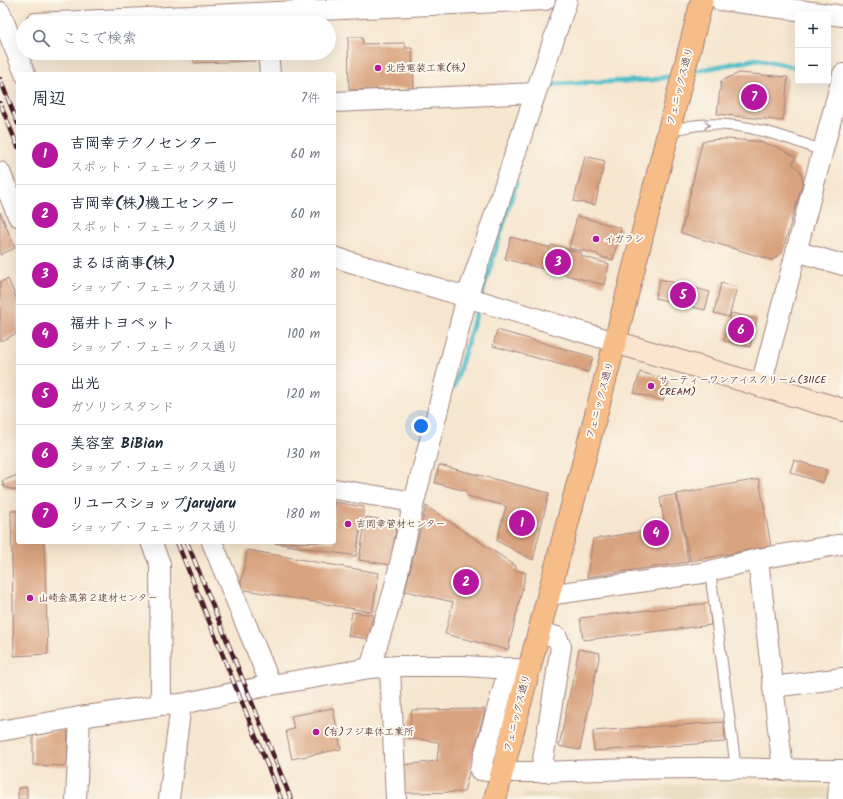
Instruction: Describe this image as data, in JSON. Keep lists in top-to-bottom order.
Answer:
{
  "streets": {
    "main road": ["フェニックス通り"]
  },
  "places": [
    "北陸電装工業(株)",
    "イガラシ",
    "サーティーワンアイスクリーム(31ICE CREAM)",
    "吉岡幸管材センター",
    "山崎金属第２建材センター",
    "(有)フジ車体工業所"
  ],
  "page": {
    "map_buttons": ["+", "−"],
    "search": "ここで検索",
    "heading": ["周辺", "7件"],
    "pins": [
      "7",
      "3",
      "5",
      "6",
      "1",
      "4",
      "2"
    ],
    "list": [
      {
        "mark": "1",
        "name": "吉岡幸テクノセンター",
        "note": "スポット · フェニックス通り",
        "value": "60 m"
      },
      {
        "mark": "2",
        "name": "吉岡幸(株)機工センター",
        "note": "スポット · フェニックス通り",
        "value": "60 m"
      },
      {
        "mark": "3",
        "name": "まるほ商事(株)",
        "note": "ショップ · フェニックス通り",
        "value": "80 m"
      },
      {
        "mark": "4",
        "name": "福井トヨペット",
        "note": "ショップ · フェニックス通り",
        "value": "100 m"
      },
      {
        "mark": "5",
        "name": "出光",
        "note": "ガソリンスタンド",
        "value": "120 m"
      },
      {
        "mark": "6",
        "name": "美容室 BiBian",
        "note": "ショップ · フェニックス通り",
        "value": "130 m"
      },
      {
        "mark": "7",
        "name": "リユースショップjarujaru",
        "note": "ショップ · フェニックス通り",
        "value": "180 m"
      }
    ]
  }
}
